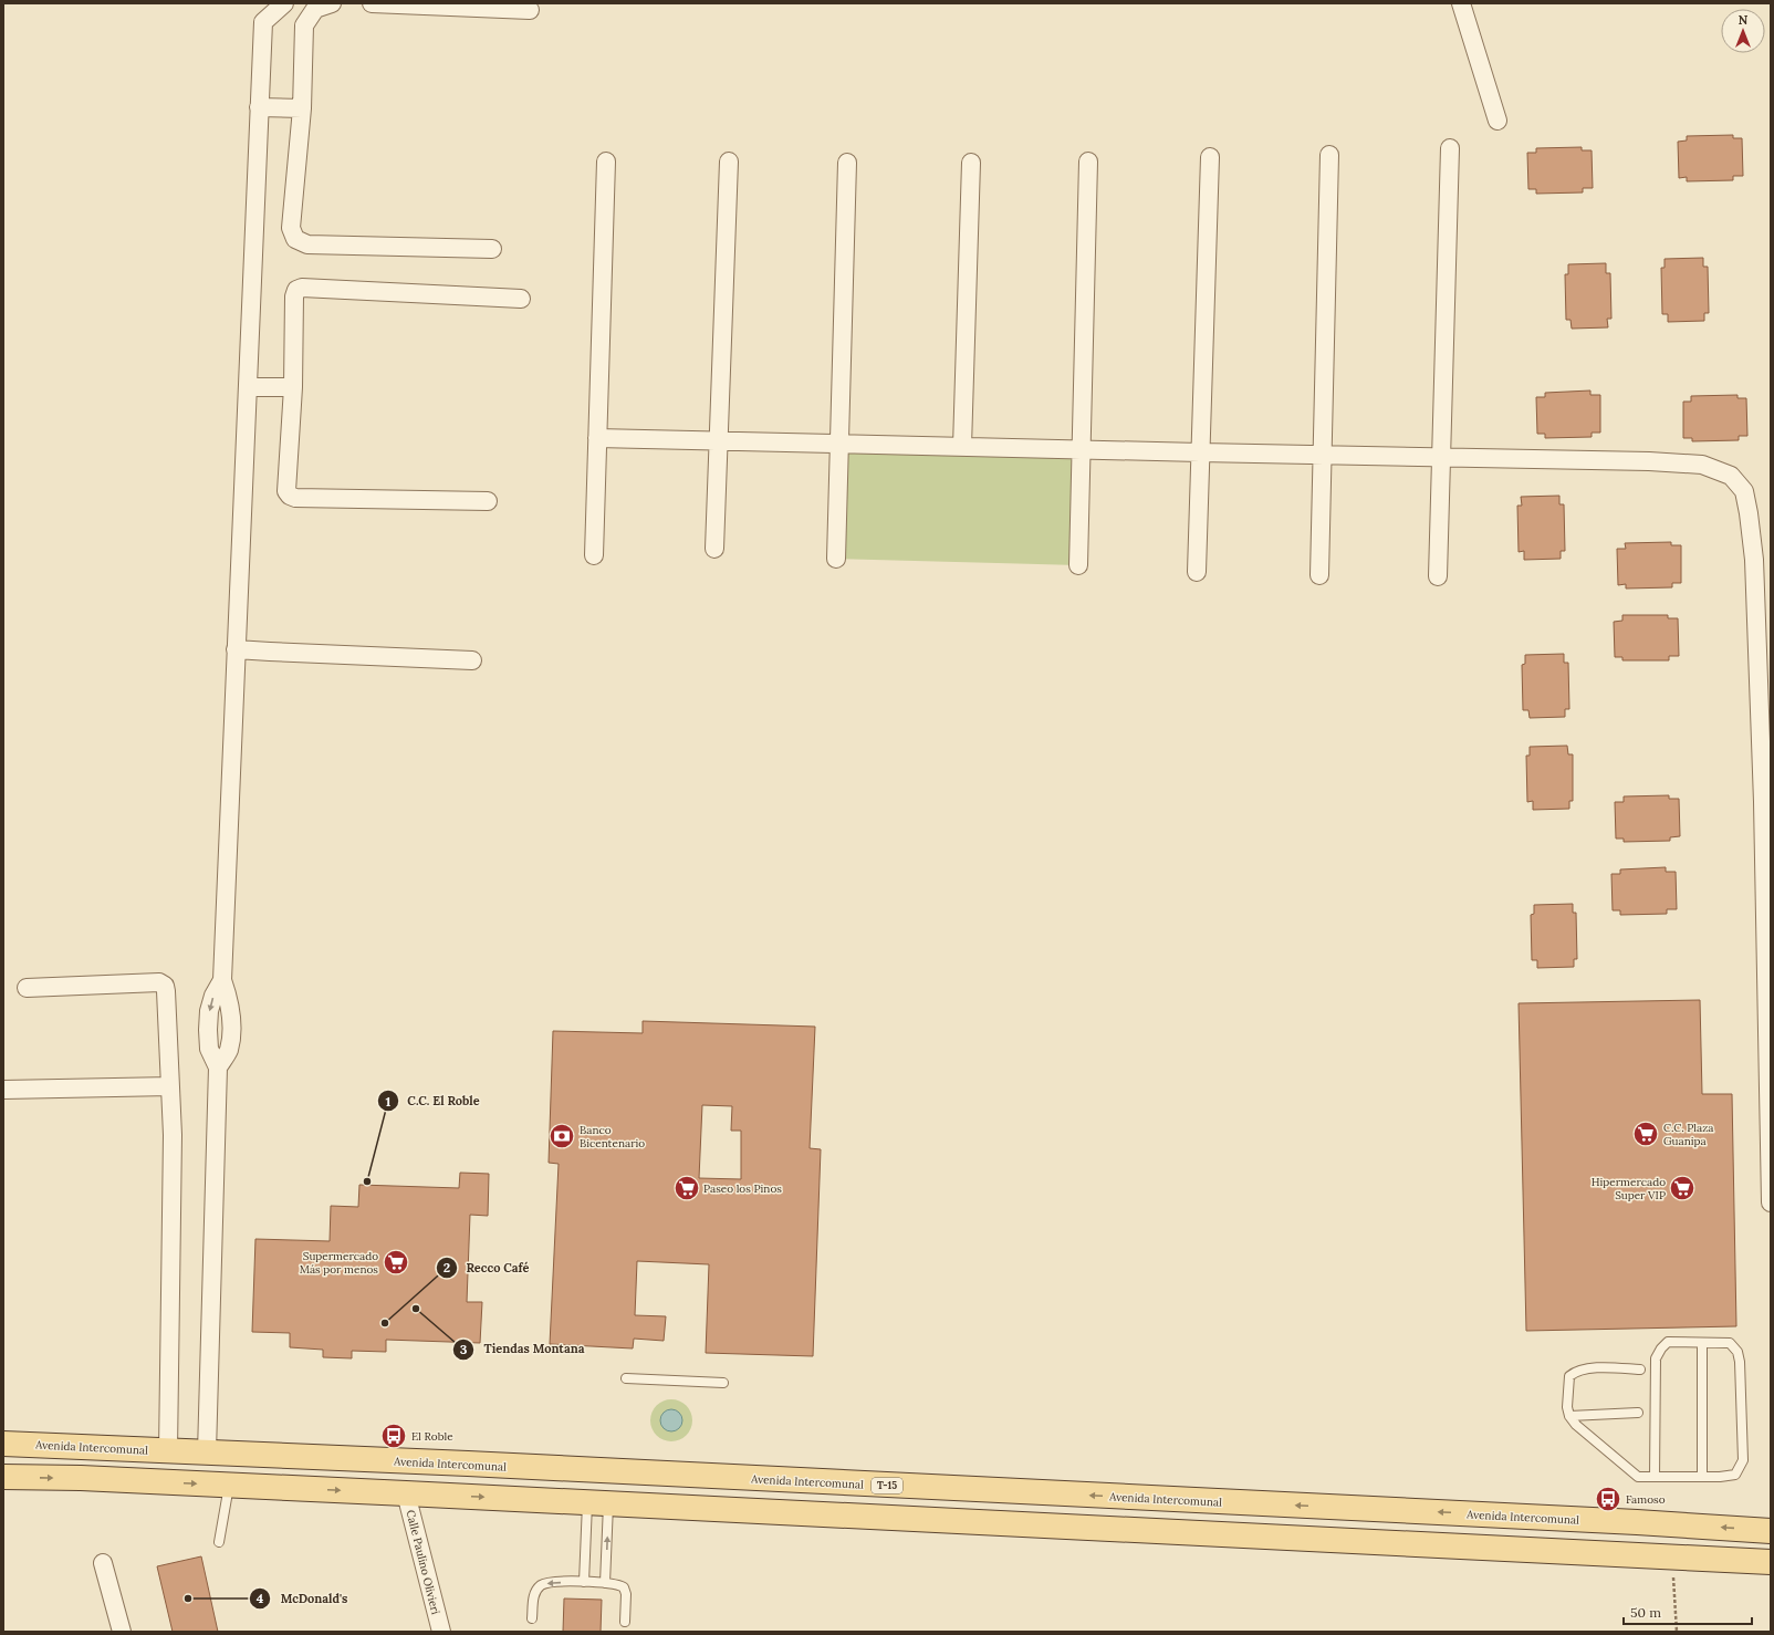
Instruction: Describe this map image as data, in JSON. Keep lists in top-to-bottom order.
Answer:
{
  "streets": {
    "main road": ["Avenida Intercomunal", "T-15"],
    "street": ["Calle Paulino Olivieri"]
  },
  "places": {
    "supermarket": [
      "C.C. Plaza Guanipa",
      "Paseo los Pinos",
      "Hipermercado Super VIP",
      "Supermercado Más por menos"
    ],
    "bank": ["Banco Bicentenario"],
    "other": [
      "C.C. El Roble",
      "Tiendas Montana",
      "Recco Café",
      "McDonald's"
    ],
    "bus stop": ["El Roble", "Famoso"]
  },
  "scale_bar": "50 m",
  "north": "top"
}
